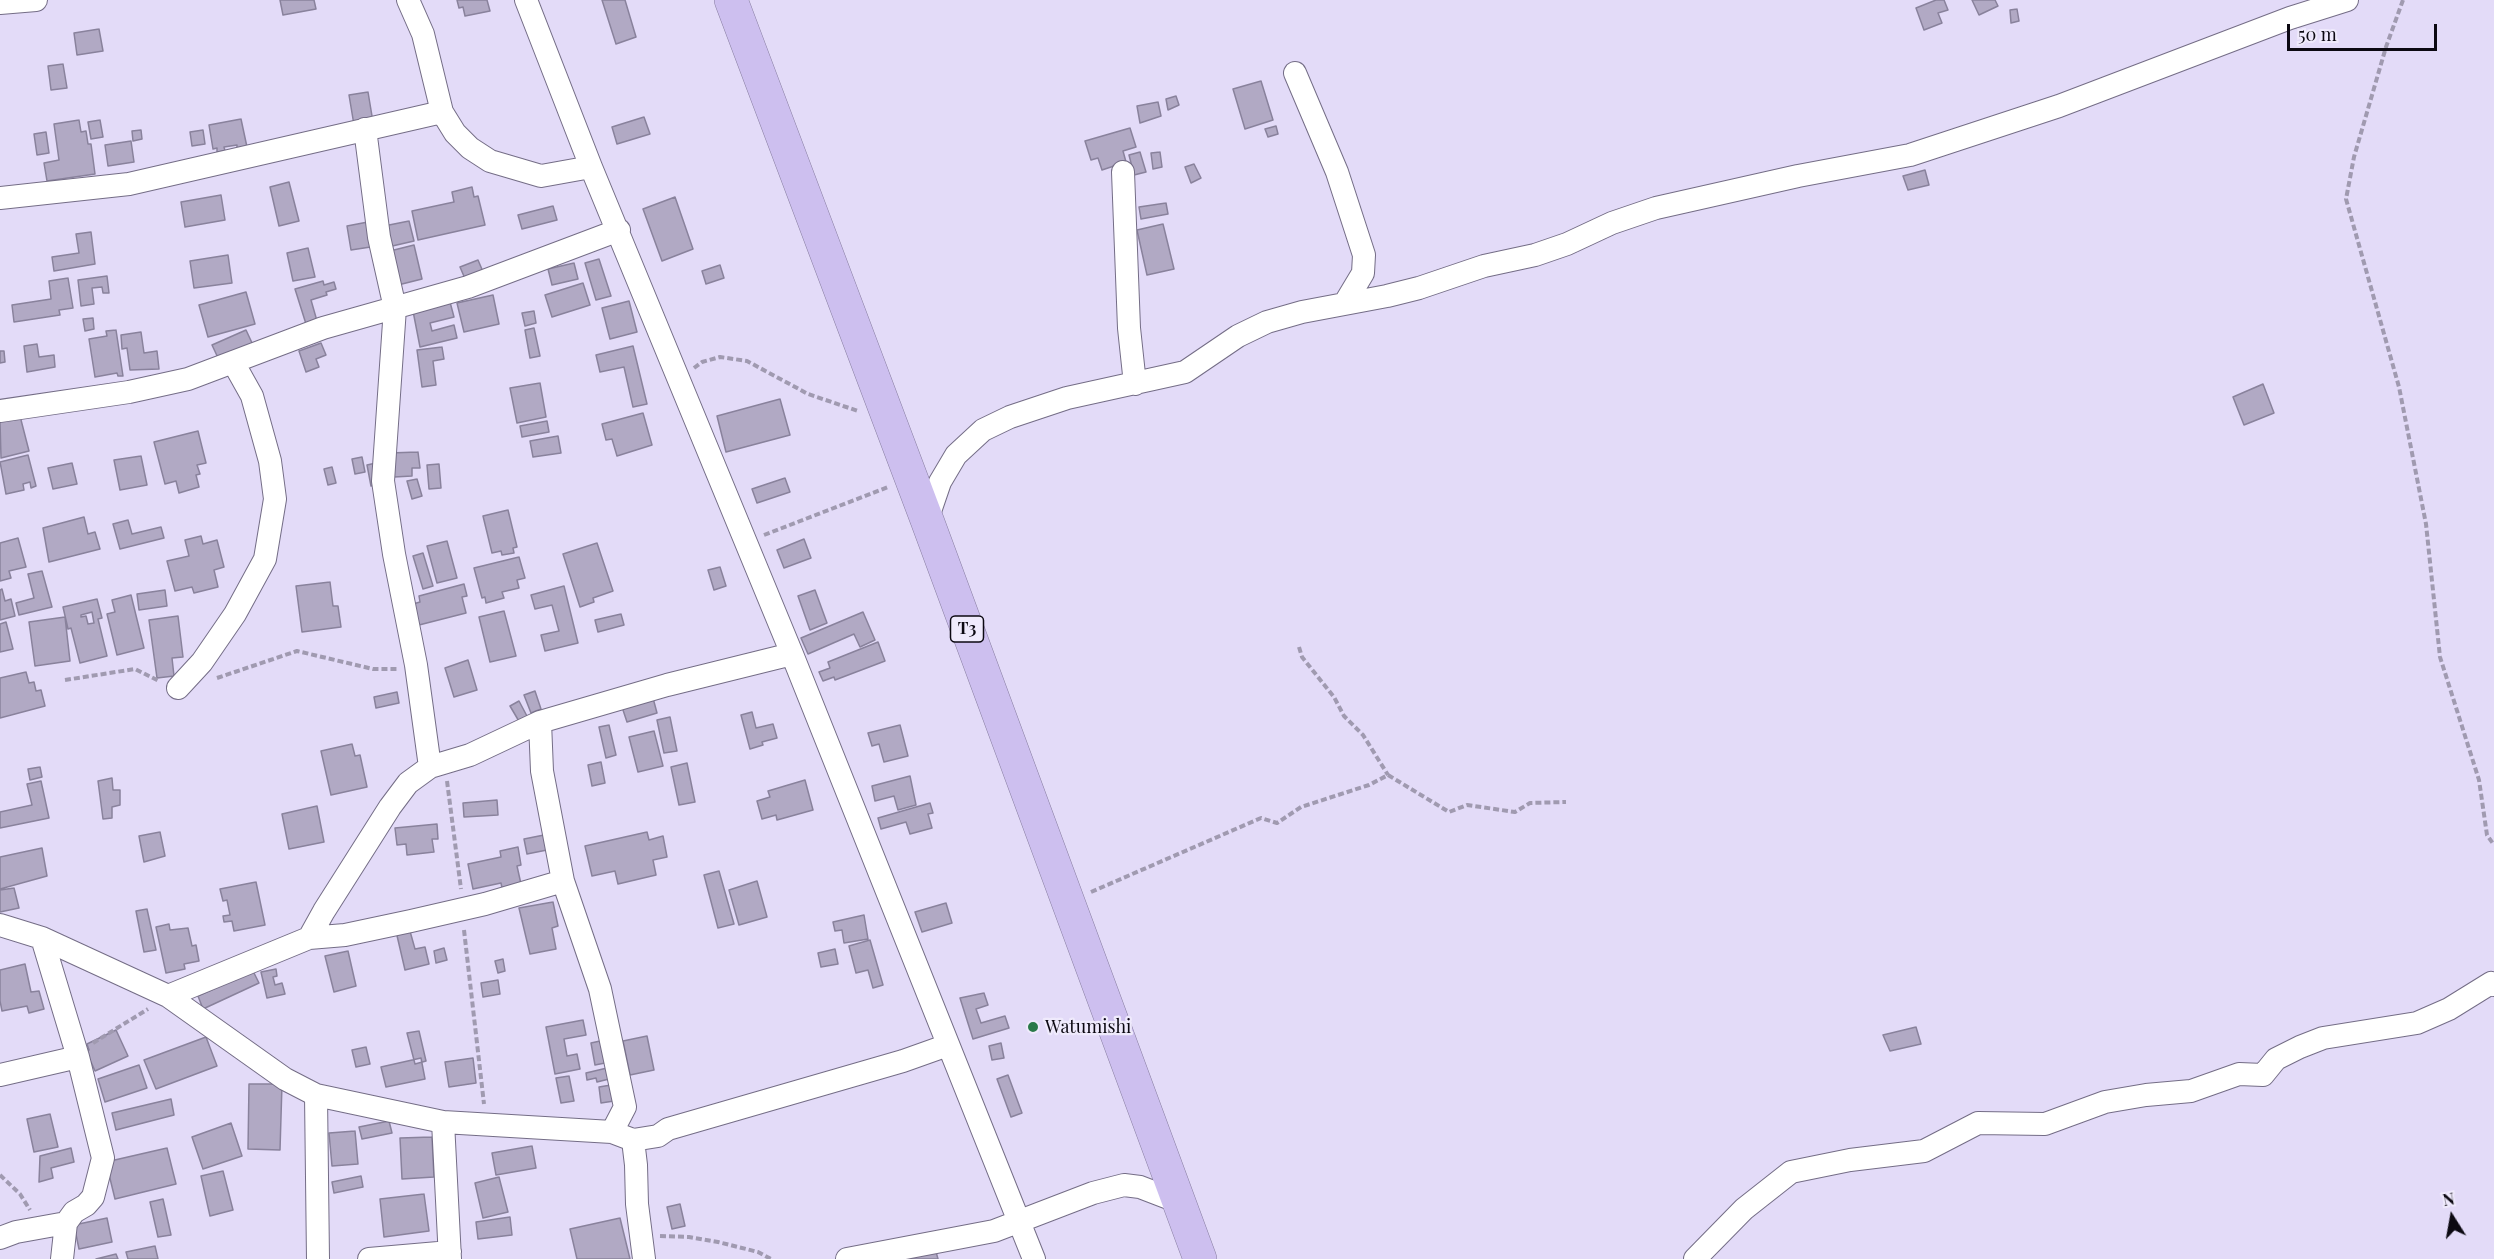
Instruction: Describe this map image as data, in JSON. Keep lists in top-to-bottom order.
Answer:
{
  "streets": {
    "highway": ["T3"]
  },
  "places": ["Watumishi"],
  "scale_bar": "50 m",
  "north": "top"
}
